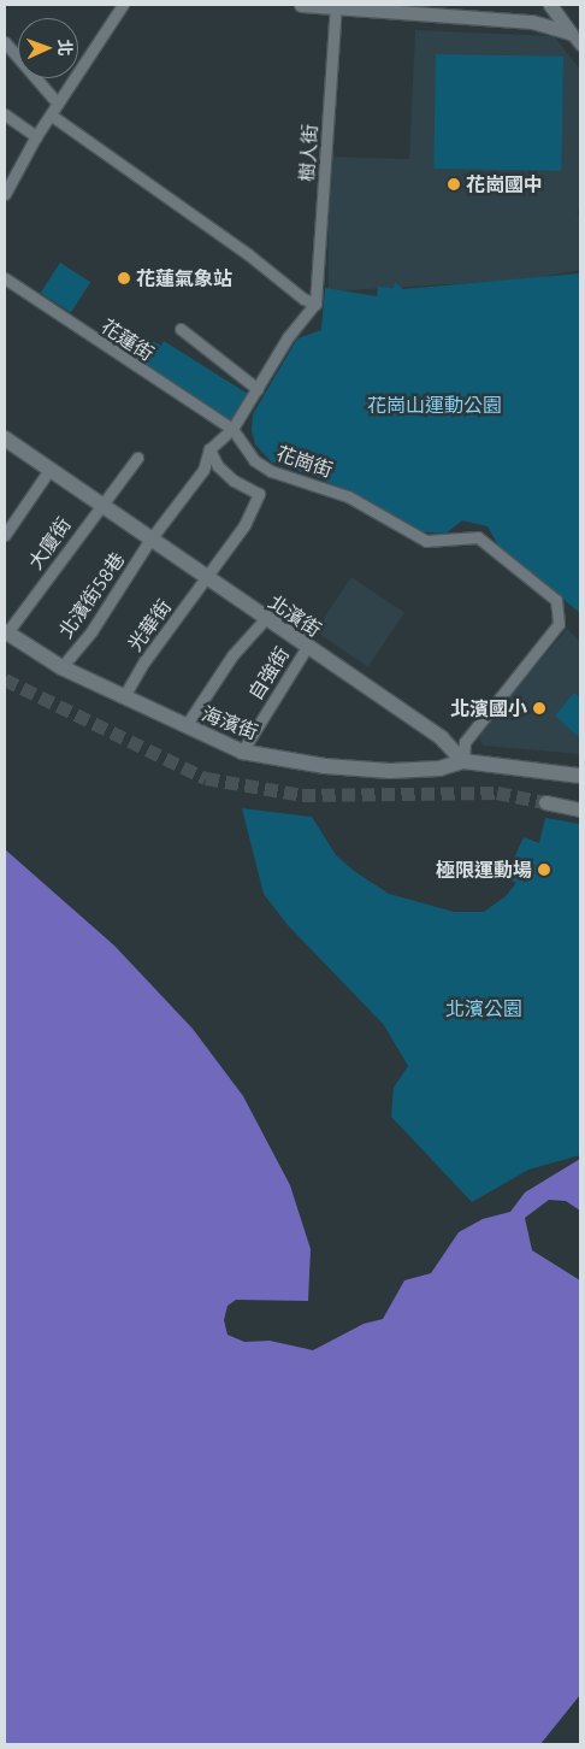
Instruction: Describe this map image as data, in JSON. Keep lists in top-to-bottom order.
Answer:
{
  "streets": {
    "main road": ["北濱街", "海濱街"],
    "street": [
      "樹人街",
      "花蓮街",
      "花崗街",
      "大廈街",
      "北濱街58巷",
      "光華街",
      "自強街"
    ]
  },
  "crossings": [
    ["花蓮街", "花崗街"],
    ["花崗街", "北濱街"],
    ["花崗街", "海濱街"],
    ["大廈街", "北濱街"],
    ["大廈街", "海濱街"],
    ["北濱街58巷", "北濱街"],
    ["北濱街58巷", "光華街"],
    ["北濱街58巷", "海濱街"],
    ["北濱街", "光華街"],
    ["北濱街", "自強街"],
    ["北濱街", "海濱街"],
    ["光華街", "海濱街"],
    ["自強街", "海濱街"]
  ],
  "parks": ["花崗山運動公園", "北濱公園"],
  "places": [
    "花崗國中",
    "花蓮氣象站",
    "北濱國小",
    "極限運動場"
  ],
  "north": "right"
}
